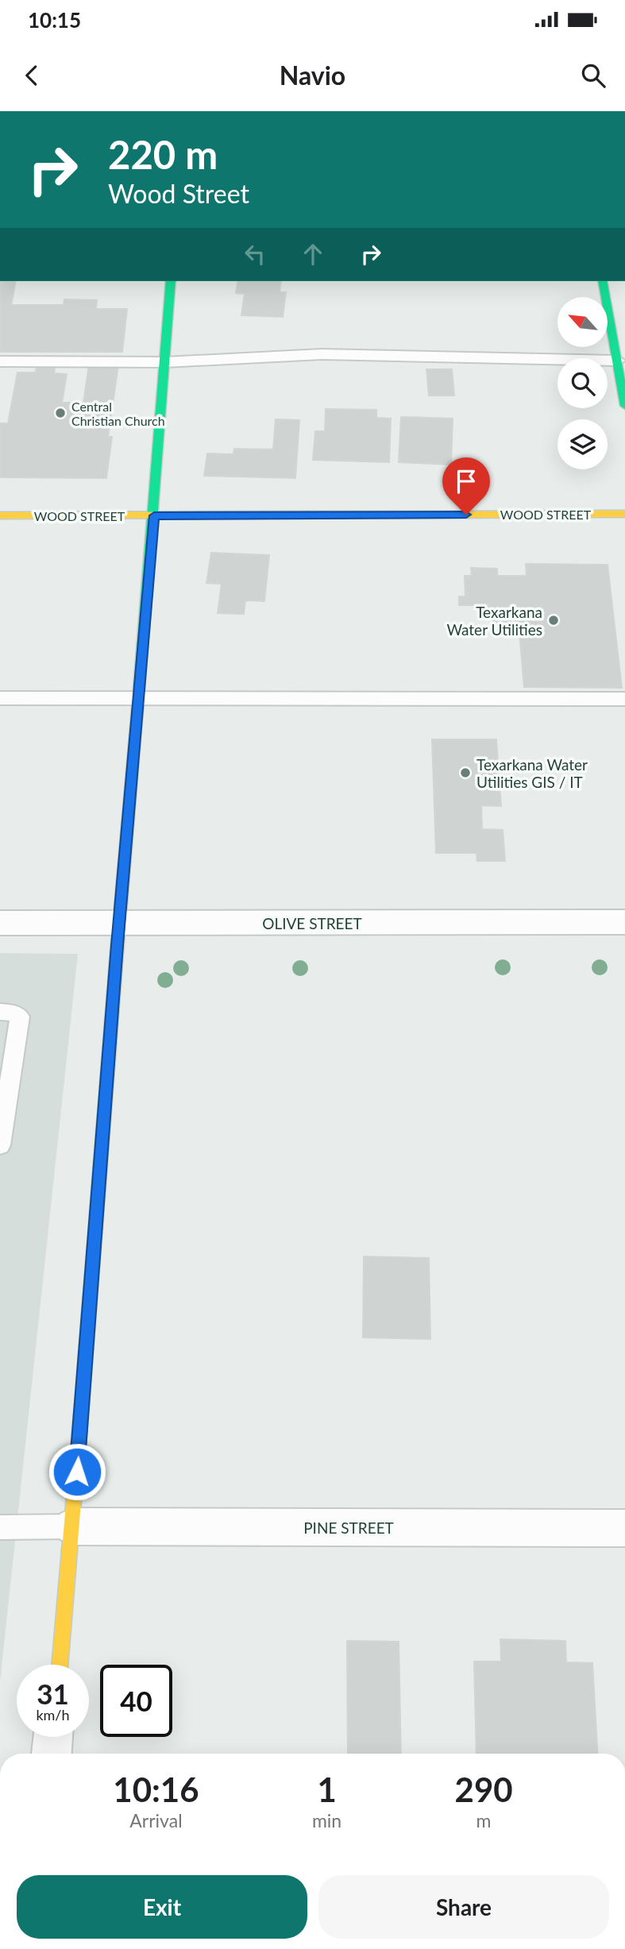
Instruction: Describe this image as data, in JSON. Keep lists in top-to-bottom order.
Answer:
{
  "streets": {
    "street": ["WOOD STREET", "OLIVE STREET", "PINE STREET"]
  },
  "places": ["Central Christian Church", "Texarkana Water Utilities", "Texarkana Water Utilities GIS / IT"],
  "north": "top left",
  "page": {
    "status": "10:15",
    "header": "Navio",
    "turn": ["220 m", "Wood Street"],
    "speed": "31 km/h",
    "limit": "40",
    "eta": [
      "10:16",
      "Arrival",
      "1",
      "min",
      "290",
      "m"
    ],
    "buttons": ["Exit", "Share"]
  }
}
